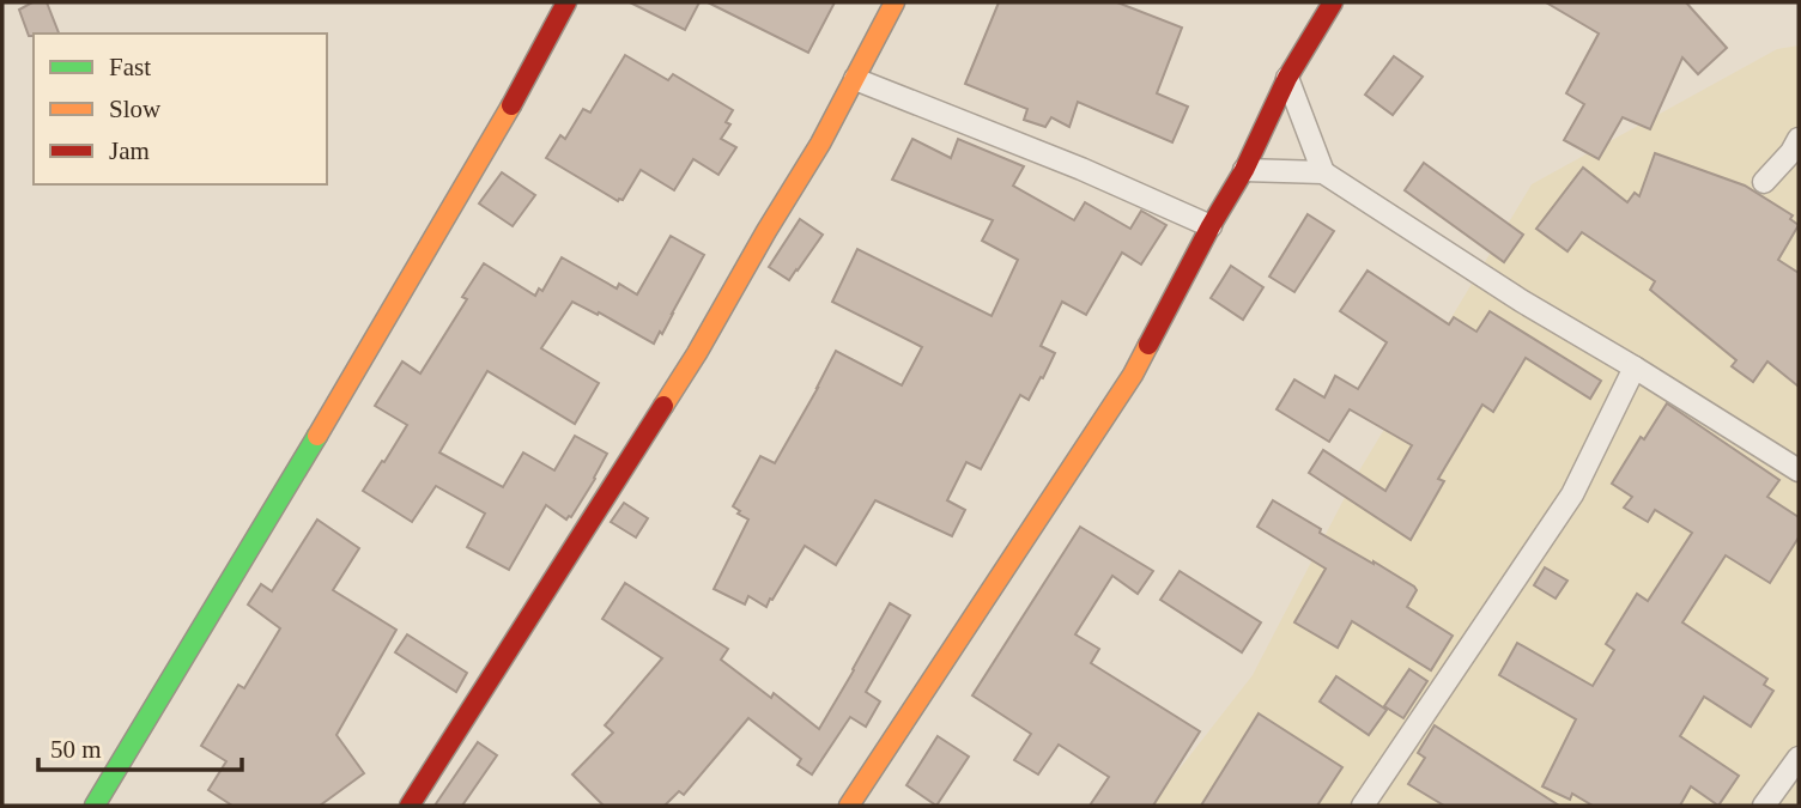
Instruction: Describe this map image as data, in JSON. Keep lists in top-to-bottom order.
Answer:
{
  "legend": ["Fast", "Slow", "Jam"],
  "scale_bar": "50 m"
}
